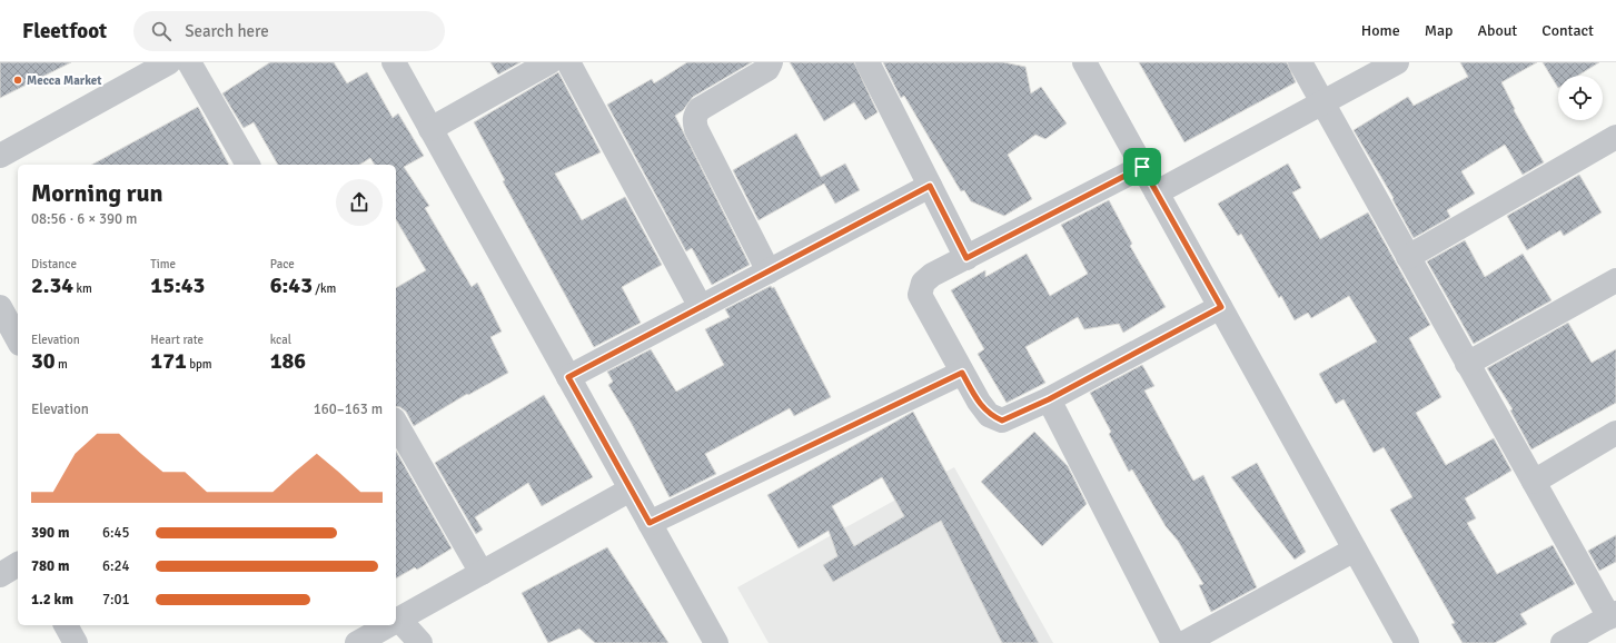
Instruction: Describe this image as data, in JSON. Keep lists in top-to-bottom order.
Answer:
{
  "places": ["Mecca Market"],
  "page": {
    "header": "Fleetfoot",
    "search": "Search here",
    "nav": [
      "Home",
      "Map",
      "About",
      "Contact"
    ],
    "heading": ["Morning run", "08:56 · 6 × 390 m"],
    "stats": [
      ["Distance", "2.34 km"],
      ["Time", "15:43"],
      ["Pace", "6:43 /km"],
      ["Elevation", "30 m"],
      ["Heart rate", "171 bpm"],
      ["kcal", "186"]
    ],
    "chart": ["Elevation", "160–163 m"],
    "list": [
      {
        "name": "390 m",
        "note": "6:45"
      },
      {
        "name": "780 m",
        "note": "6:24"
      },
      {
        "name": "1.2 km",
        "note": "7:01"
      }
    ]
  }
}
